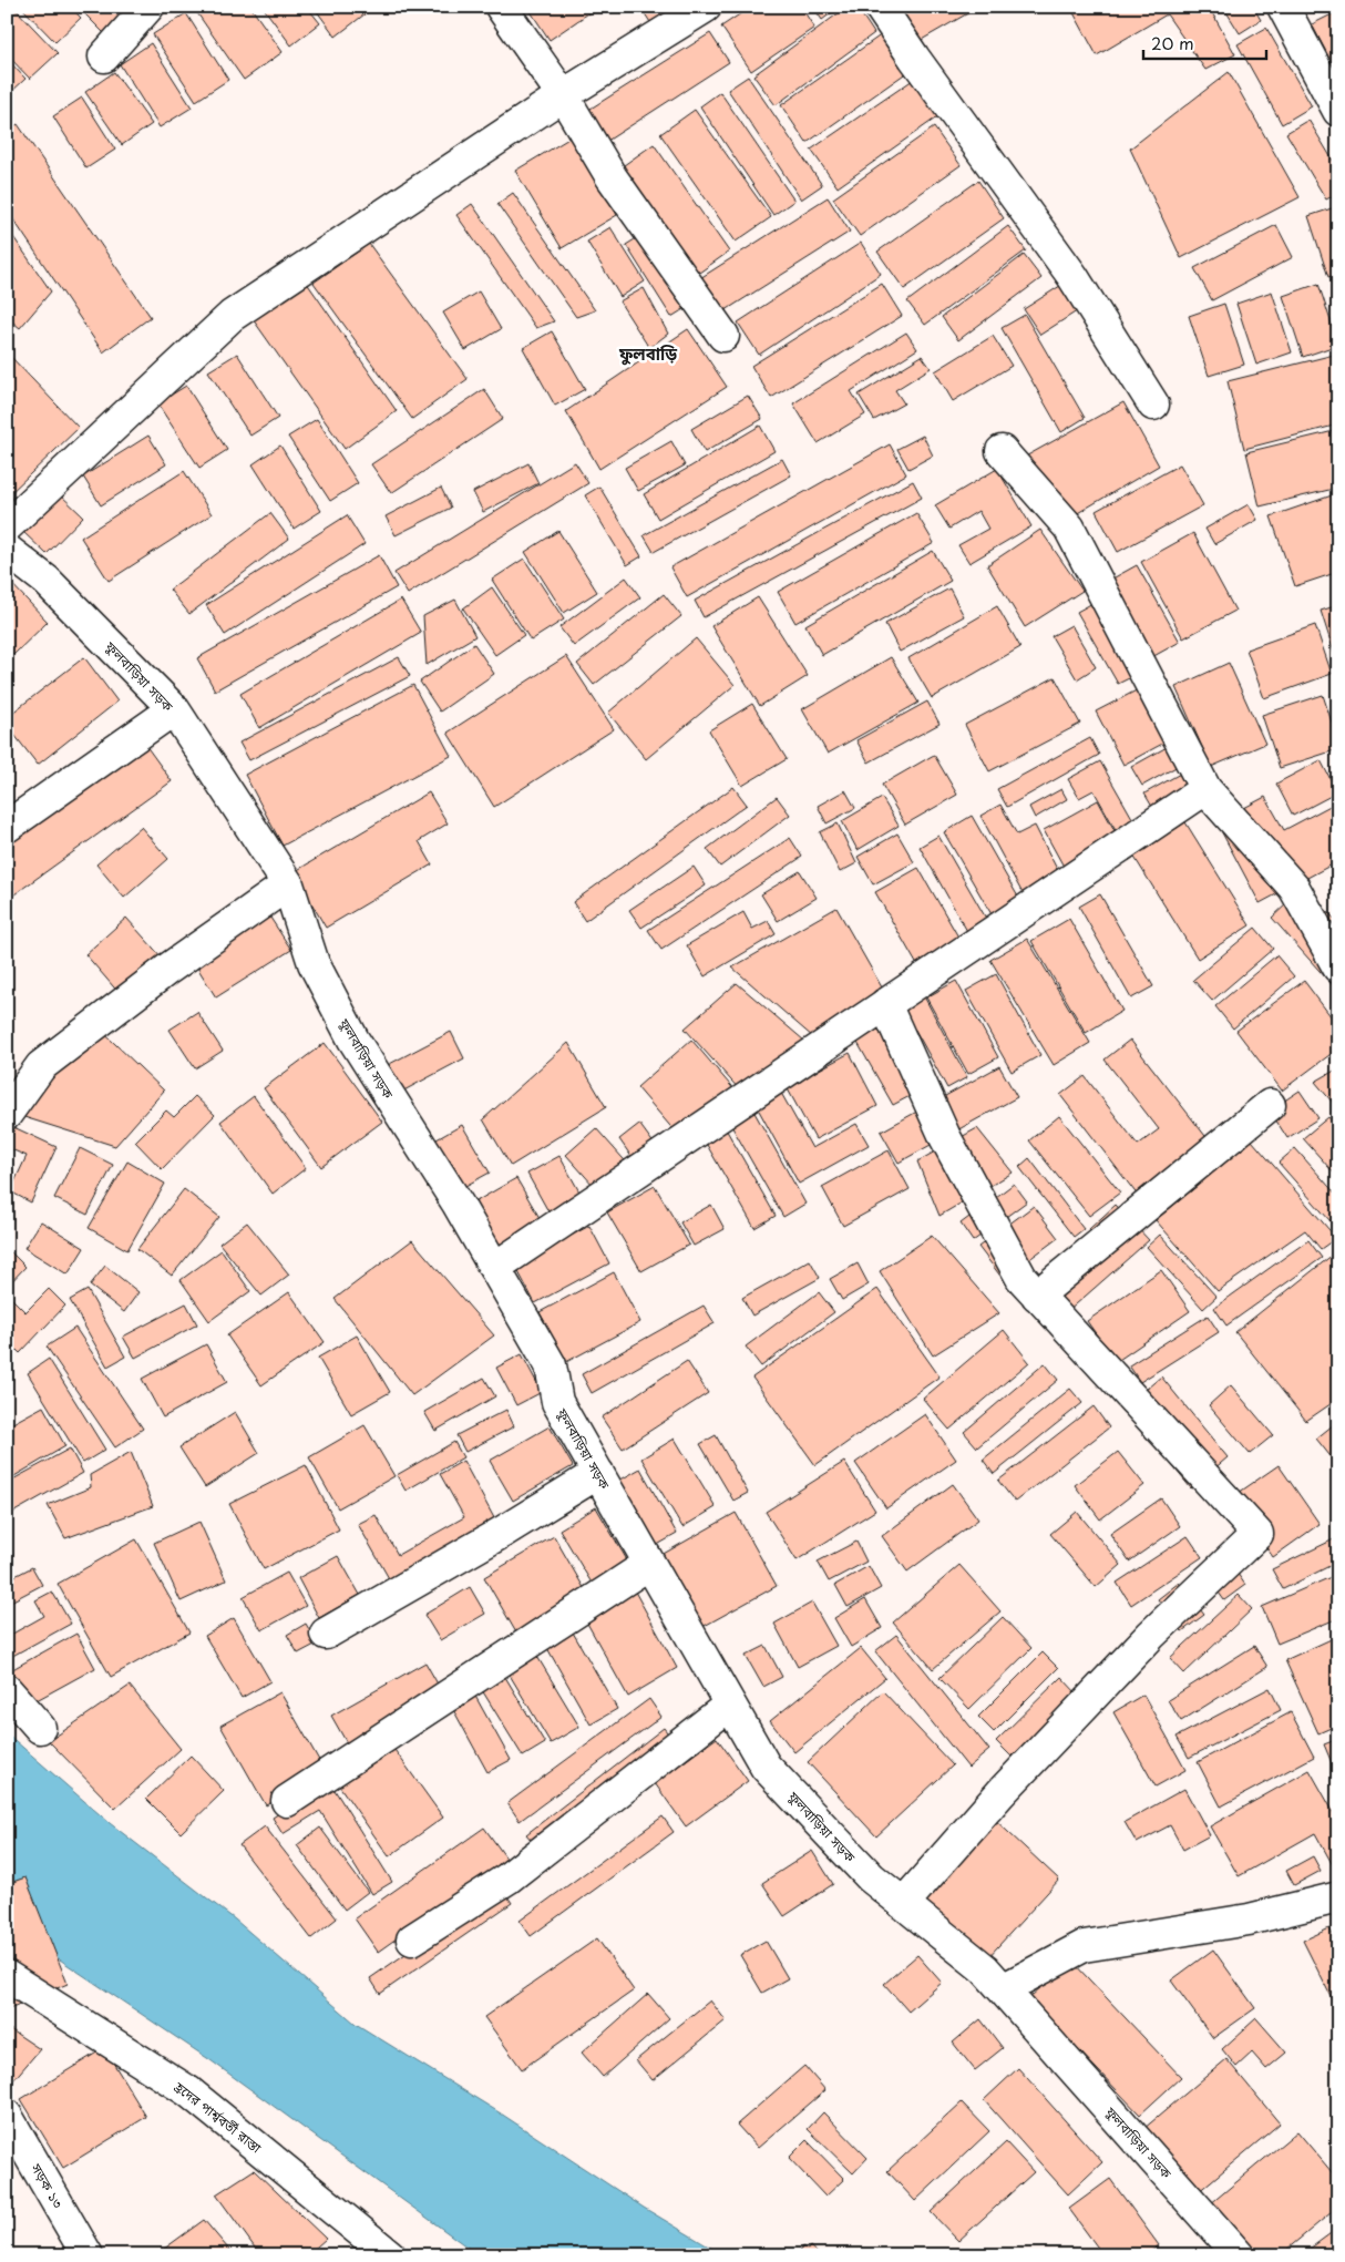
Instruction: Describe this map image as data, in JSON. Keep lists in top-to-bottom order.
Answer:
{
  "streets": {
    "street": ["ফুলবাড়িয়া সড়ক", "হ্রদের পার্শ্ববর্তী রাস্তা", "সড়ক ১৩"]
  },
  "districts": ["ফুলবাড়ি"],
  "scale_bar": "20 m"
}
